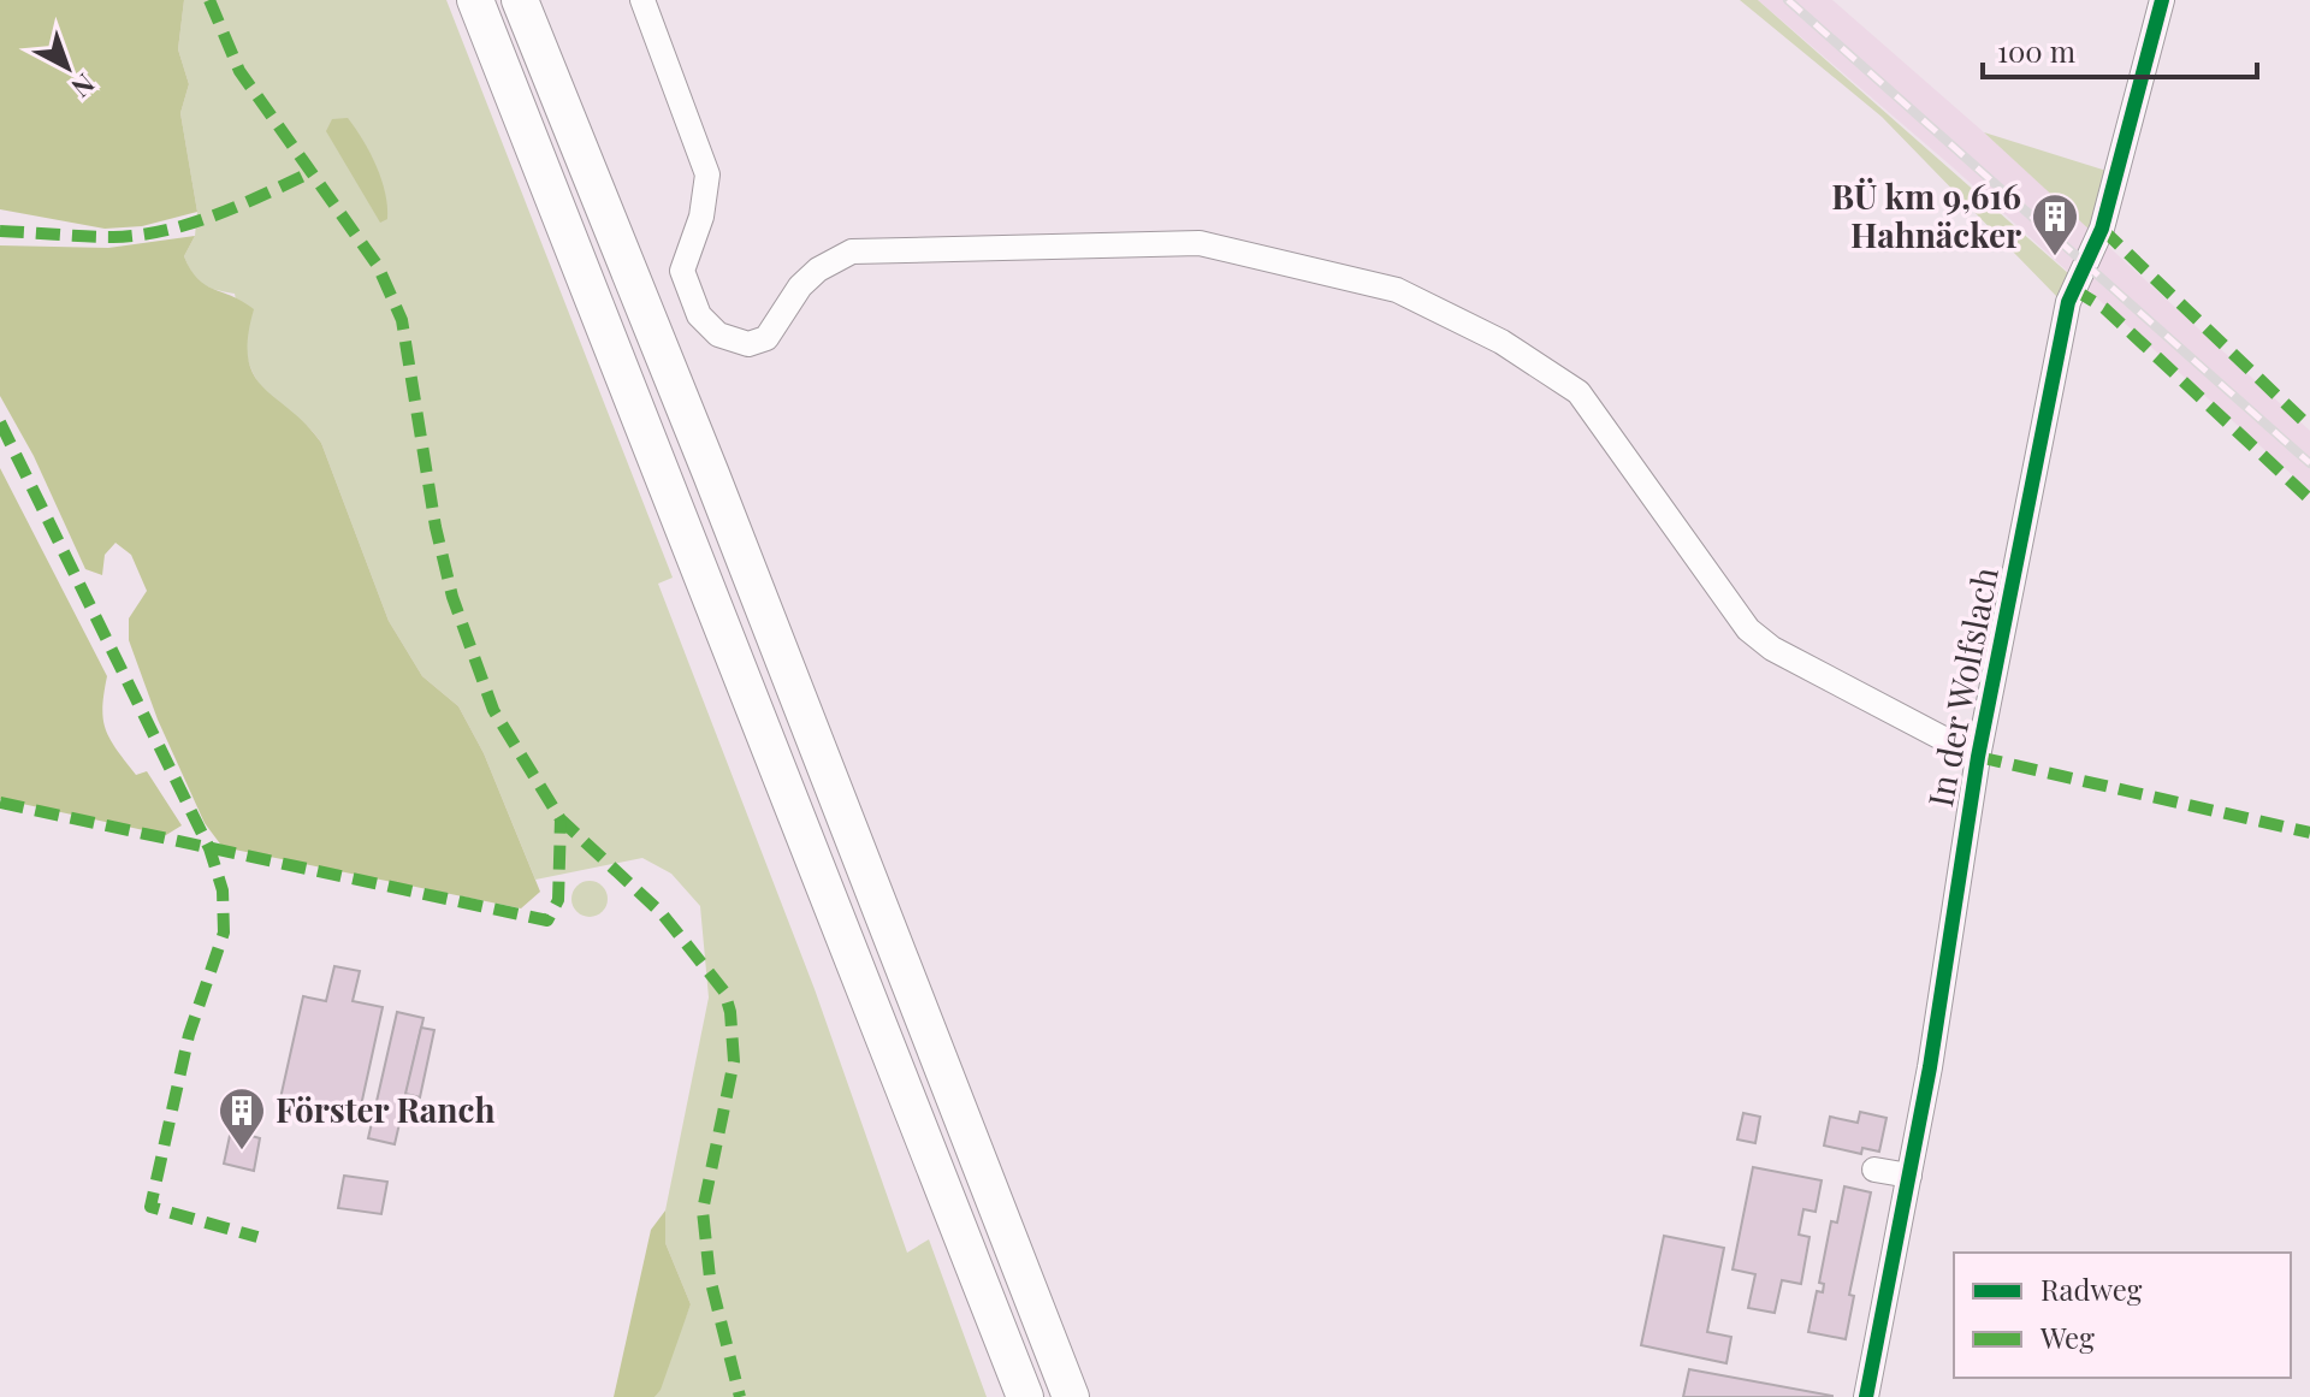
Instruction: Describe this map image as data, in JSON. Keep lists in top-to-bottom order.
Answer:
{
  "streets": {
    "lane": ["In der Wolfslach"]
  },
  "places": {
    "building": ["BÜ km 9,616 Hahnäcker", "Förster Ranch"]
  },
  "legend": ["Radweg", "Weg"],
  "scale_bar": "100 m",
  "north": "bottom right"
}
